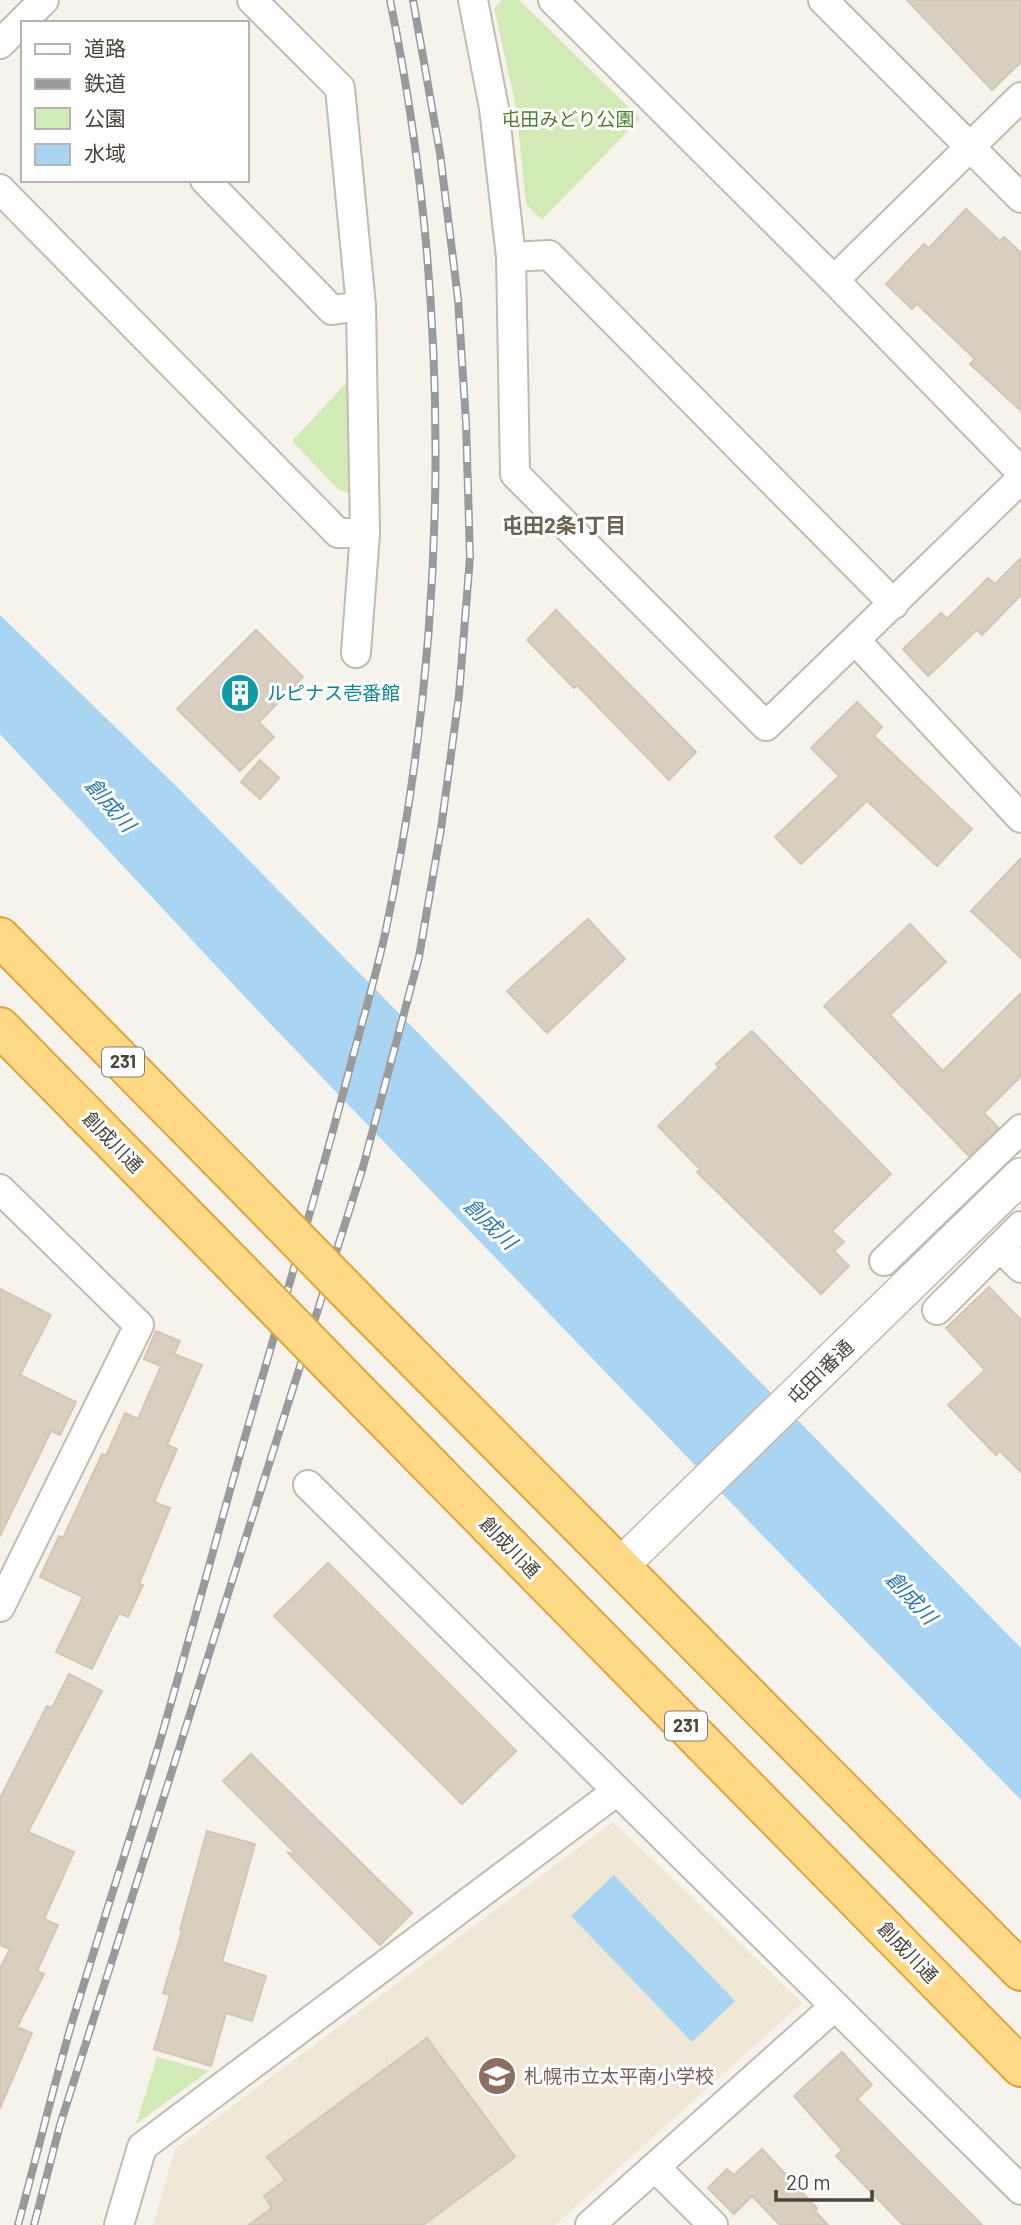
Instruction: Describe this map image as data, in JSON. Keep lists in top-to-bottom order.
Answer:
{
  "streets": {
    "highway": ["231", "創成川通"],
    "street": ["屯田1番通"]
  },
  "crossings": [
    ["231", "屯田1番通"]
  ],
  "districts": ["屯田2条1丁目"],
  "water": ["創成川"],
  "parks": ["屯田みどり公園"],
  "places": {
    "building": ["ルピナス壱番館"],
    "school or university": ["札幌市立太平南小学校"]
  },
  "legend": [
    "道路",
    "鉄道",
    "公園",
    "水域"
  ],
  "scale_bar": "20 m"
}
